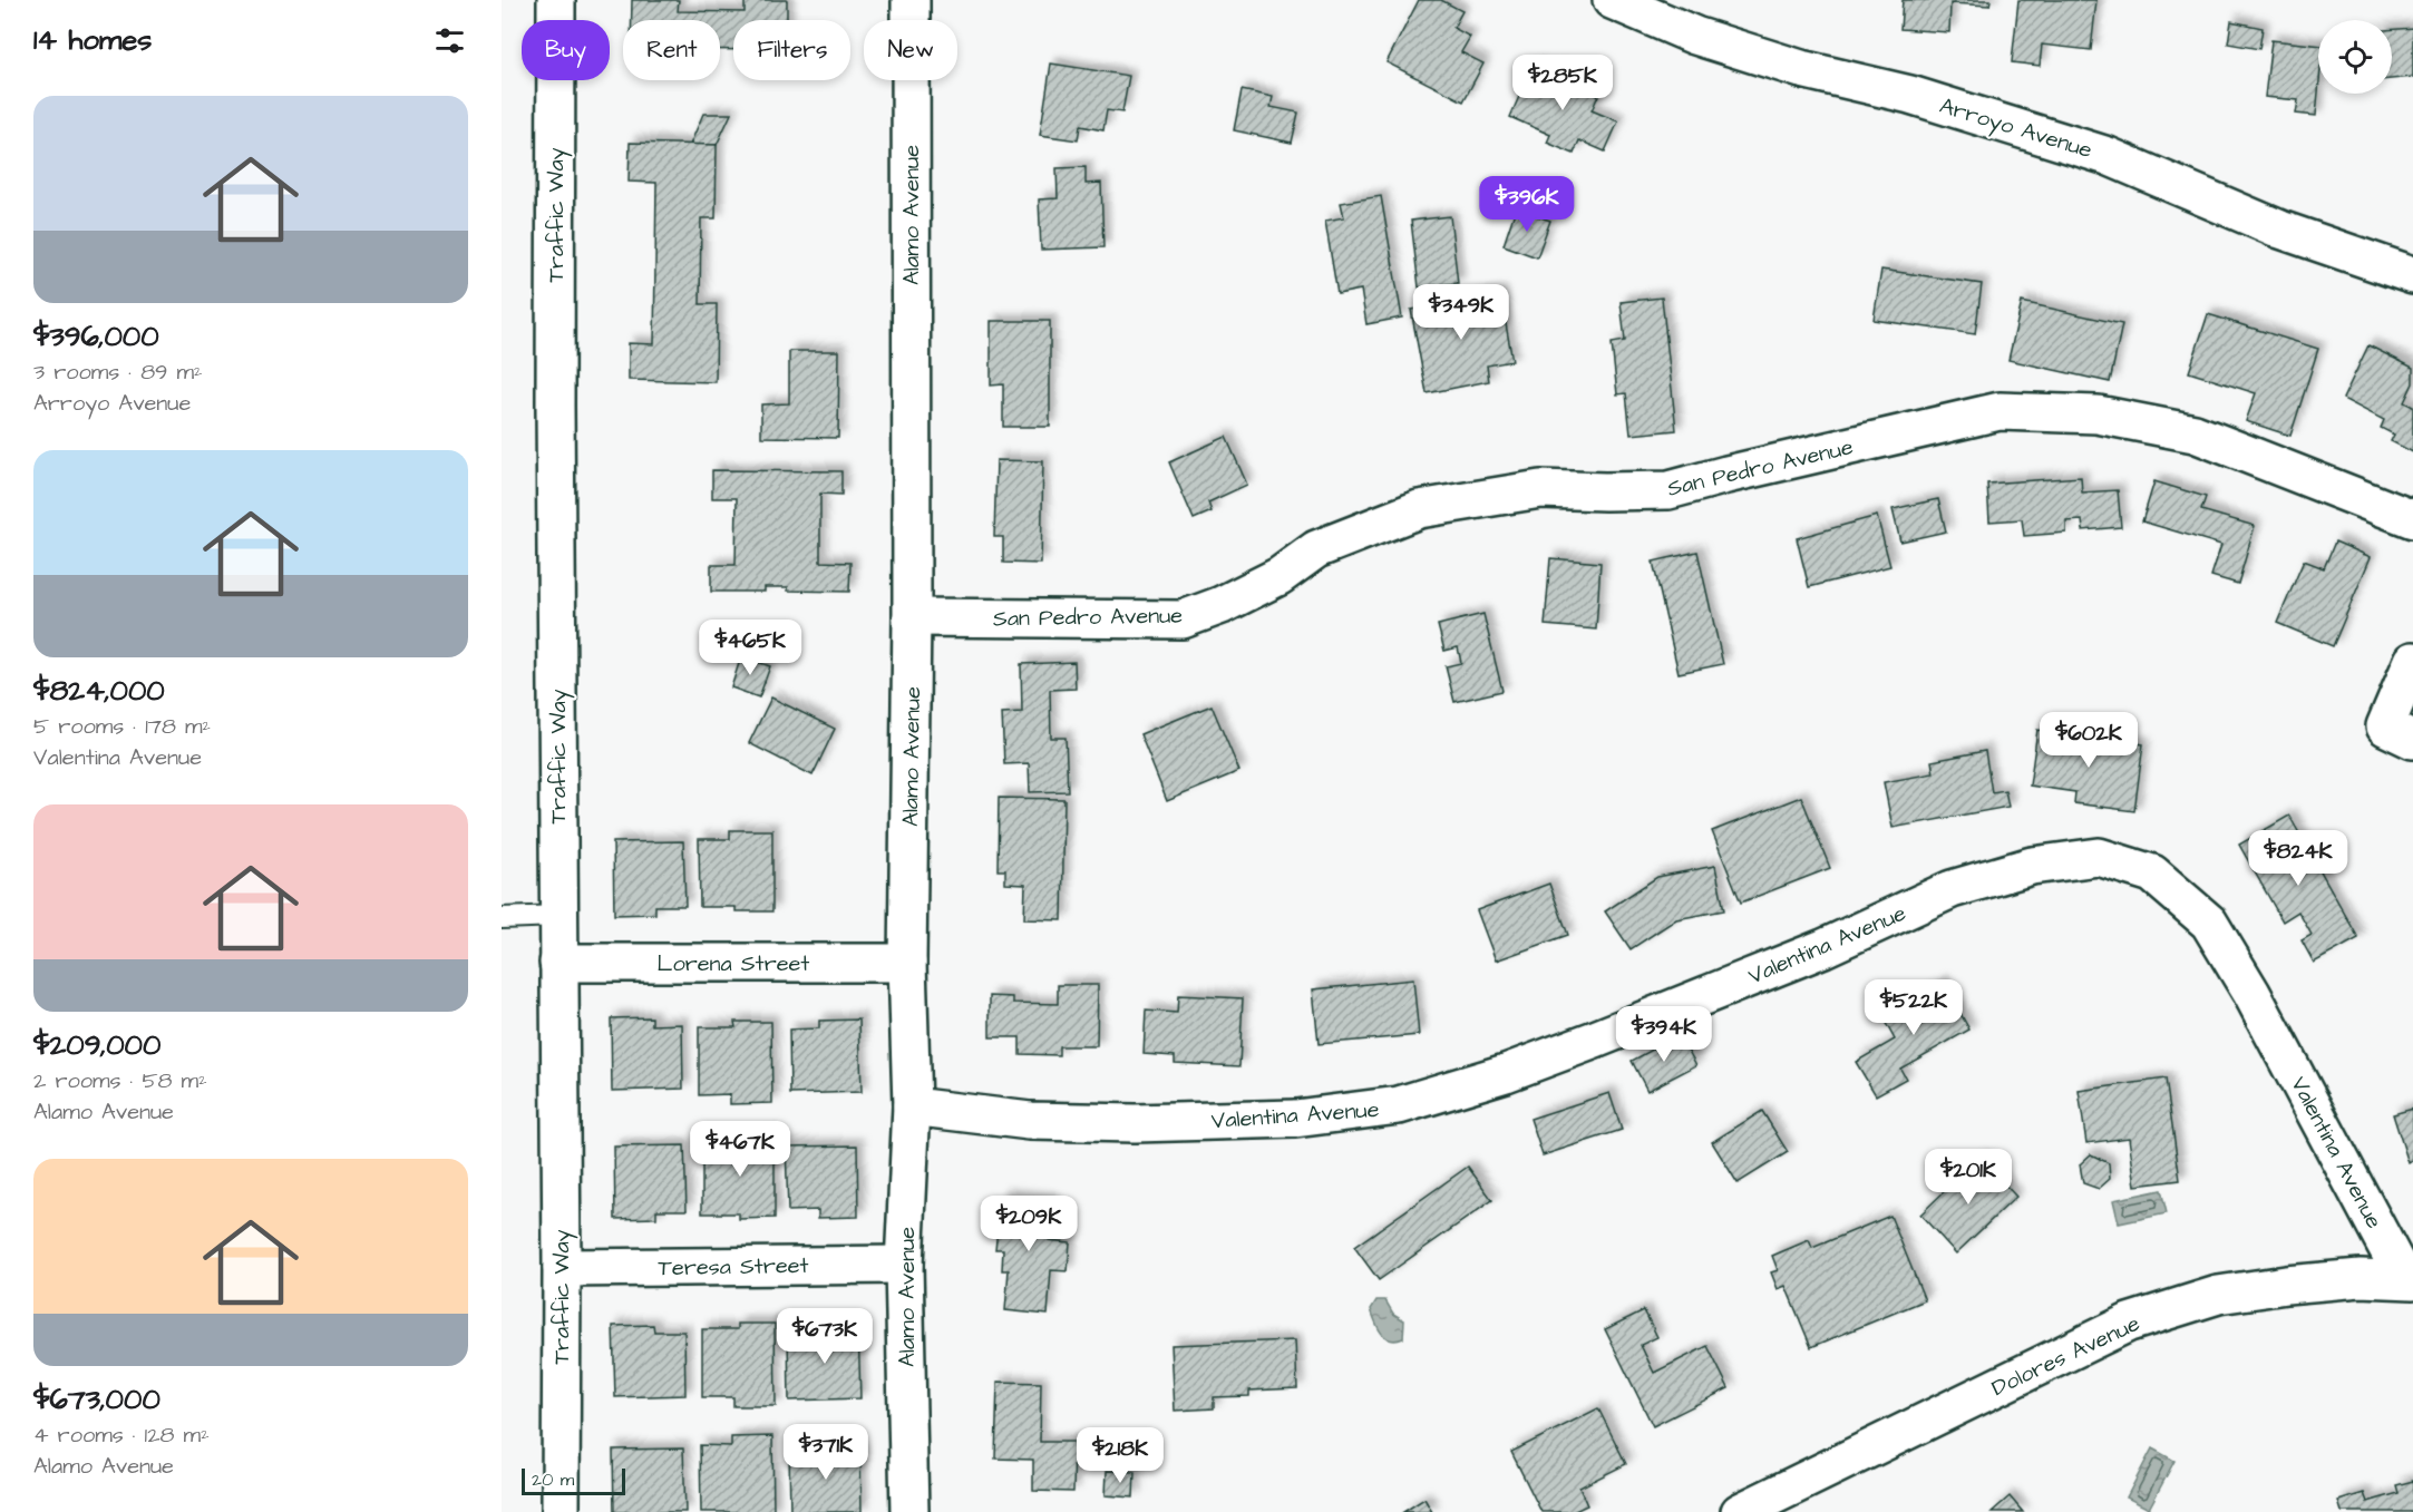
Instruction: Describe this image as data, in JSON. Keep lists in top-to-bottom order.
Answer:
{
  "streets": {
    "street": [
      "Arroyo Avenue",
      "Traffic Way",
      "Alamo Avenue",
      "San Pedro Avenue",
      "Valentina Avenue",
      "Lorena Street",
      "Teresa Street",
      "Dolores Avenue"
    ]
  },
  "crossings": [
    ["Traffic Way", "Lorena Street"],
    ["Traffic Way", "Teresa Street"],
    ["Alamo Avenue", "San Pedro Avenue"],
    ["Alamo Avenue", "Valentina Avenue"],
    ["Alamo Avenue", "Lorena Street"],
    ["Alamo Avenue", "Teresa Street"],
    ["Valentina Avenue", "Dolores Avenue"]
  ],
  "scale_bar": "20 m",
  "page": {
    "heading": "14 homes",
    "chip": [
      "Buy",
      "Rent",
      "Filters",
      "New"
    ],
    "price": [
      "$285K",
      "$396K",
      "$349K",
      "$465K",
      "$602K",
      "$824K",
      "$522K",
      "$394K",
      "$467K",
      "$201K",
      "$209K",
      "$673K",
      "$371K",
      "$218K"
    ],
    "list": [
      {
        "name": "$396,000",
        "note": "3 rooms · 89 m² · Arroyo Avenue"
      },
      {
        "name": "$824,000",
        "note": "5 rooms · 178 m² · Valentina Avenue"
      },
      {
        "name": "$209,000",
        "note": "2 rooms · 58 m² · Alamo Avenue"
      },
      {
        "name": "$673,000",
        "note": "4 rooms · 128 m² · Alamo Avenue"
      }
    ],
    "scale": "20 m"
  }
}
